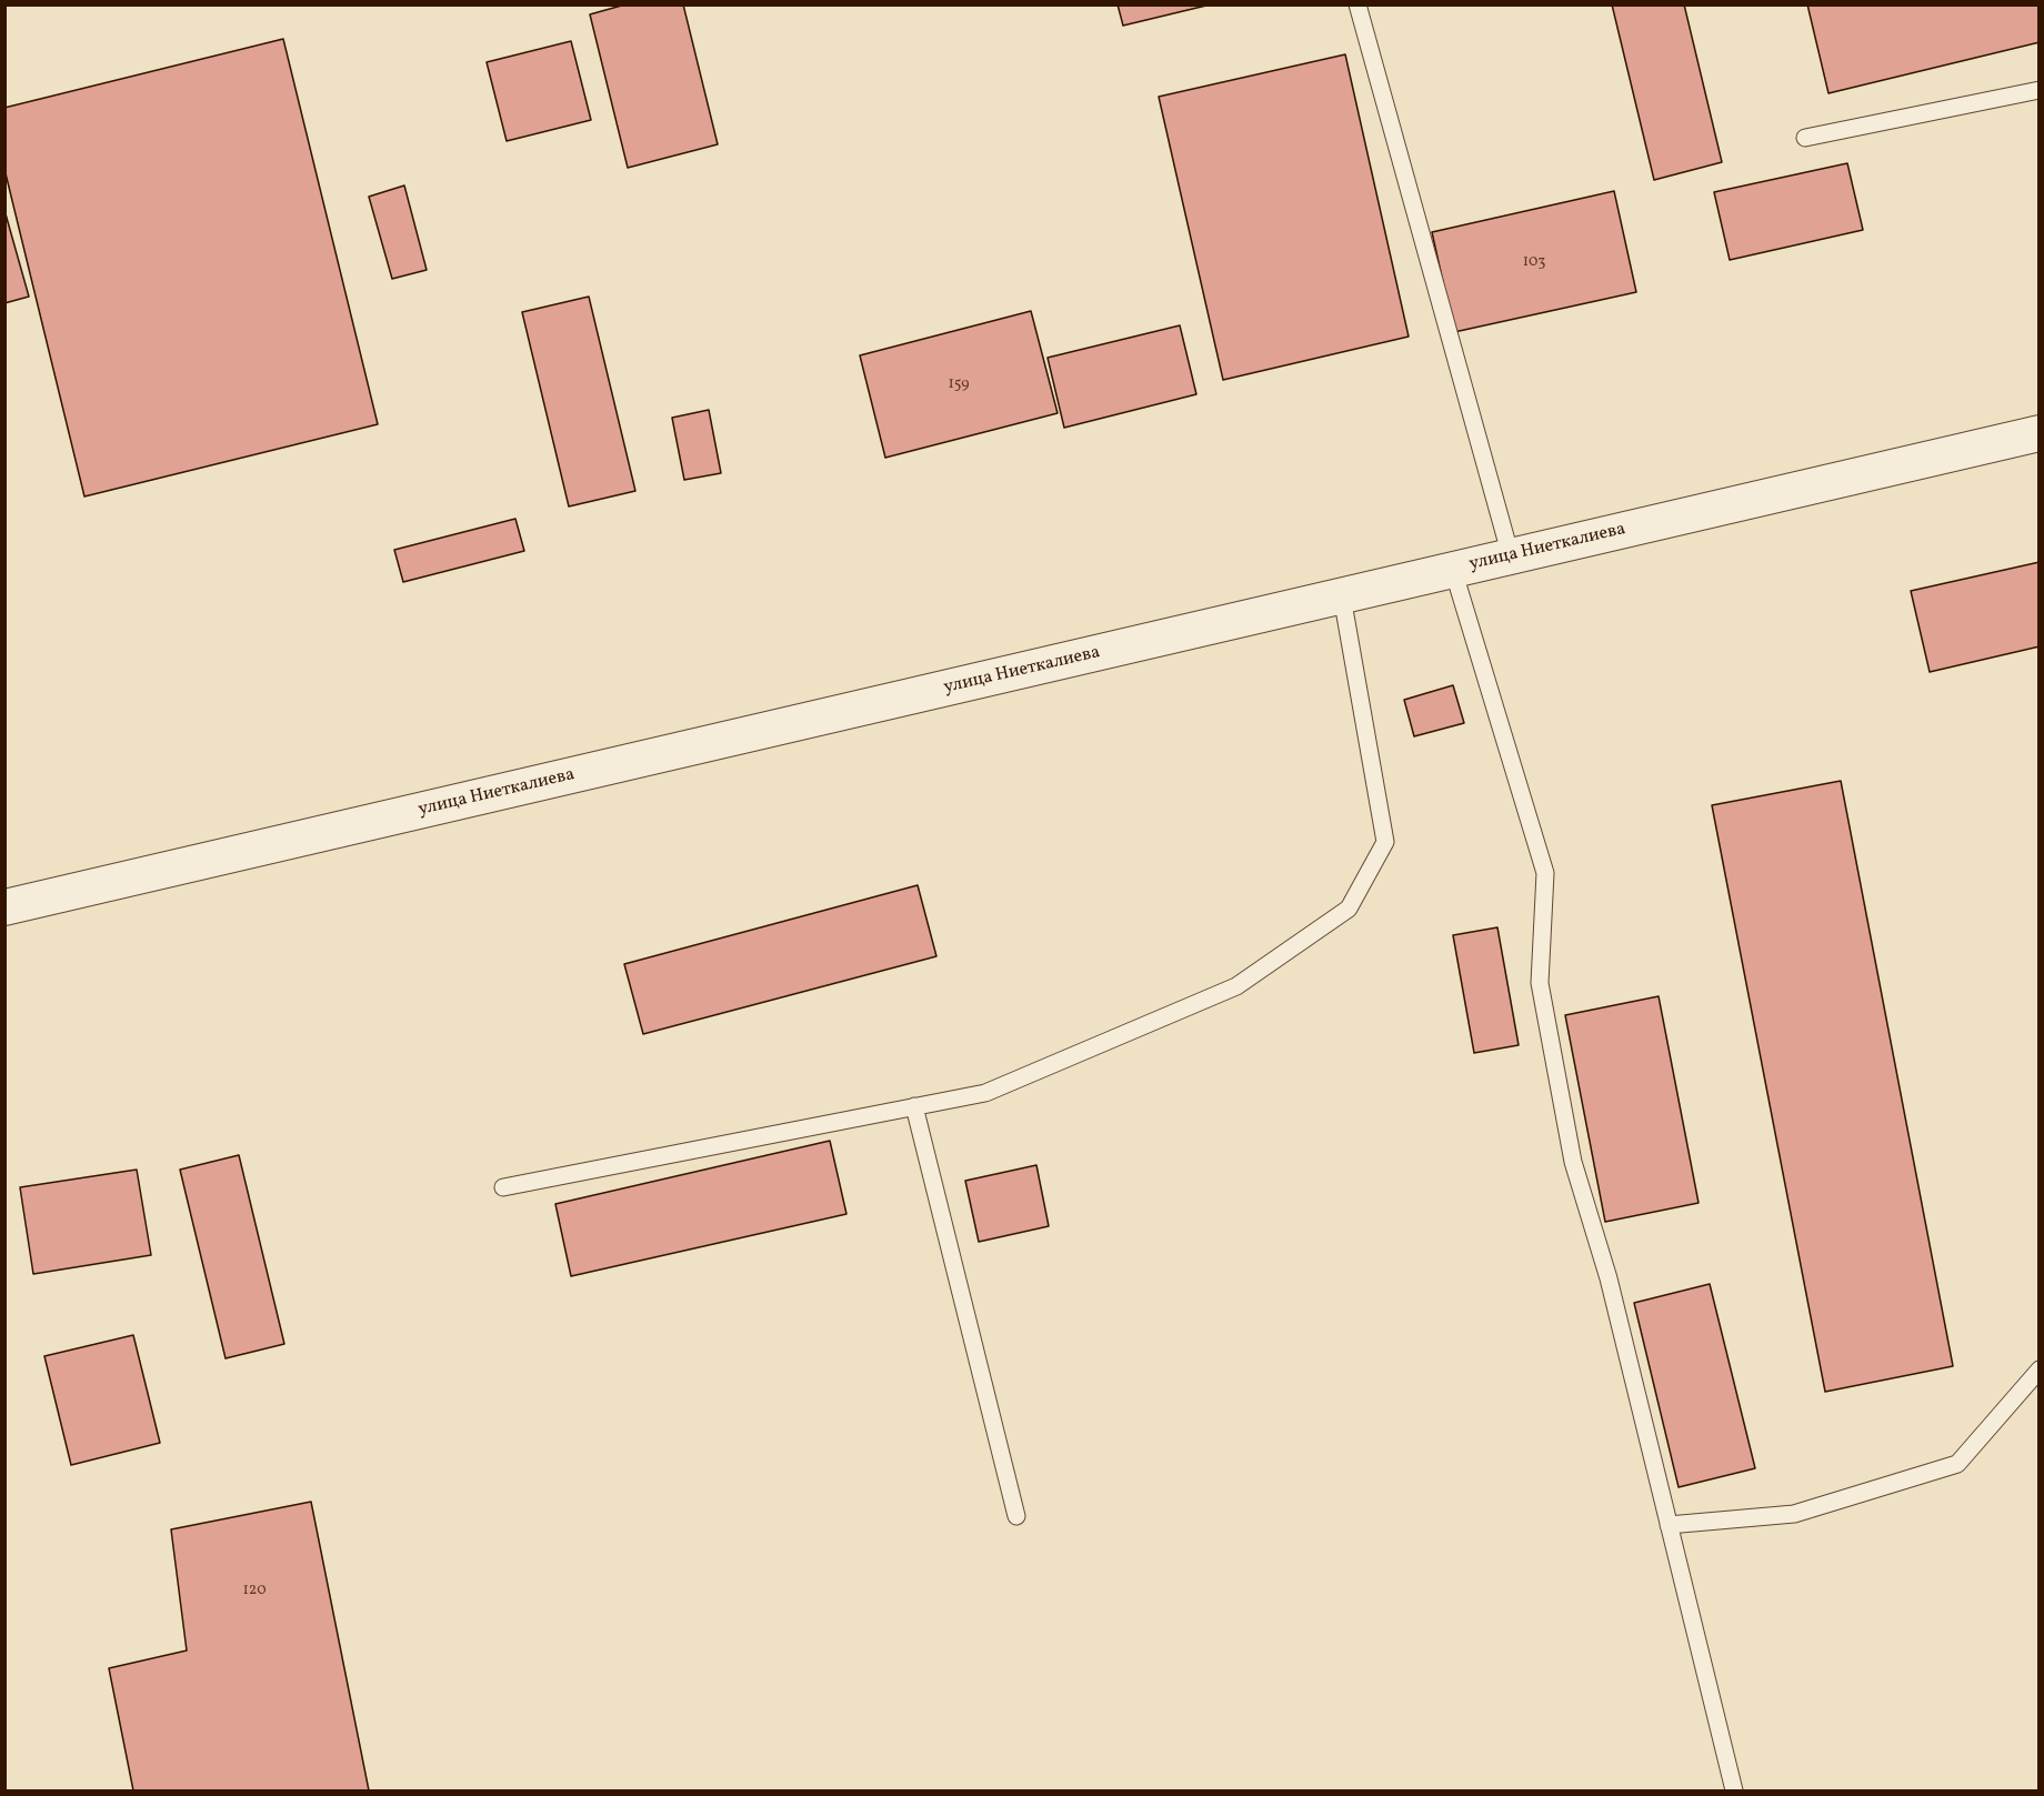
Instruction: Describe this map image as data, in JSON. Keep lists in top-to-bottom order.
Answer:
{
  "streets": {
    "street": ["улица Ниеткалиева"]
  },
  "house_numbers": ["103", "159", "120"]
}
